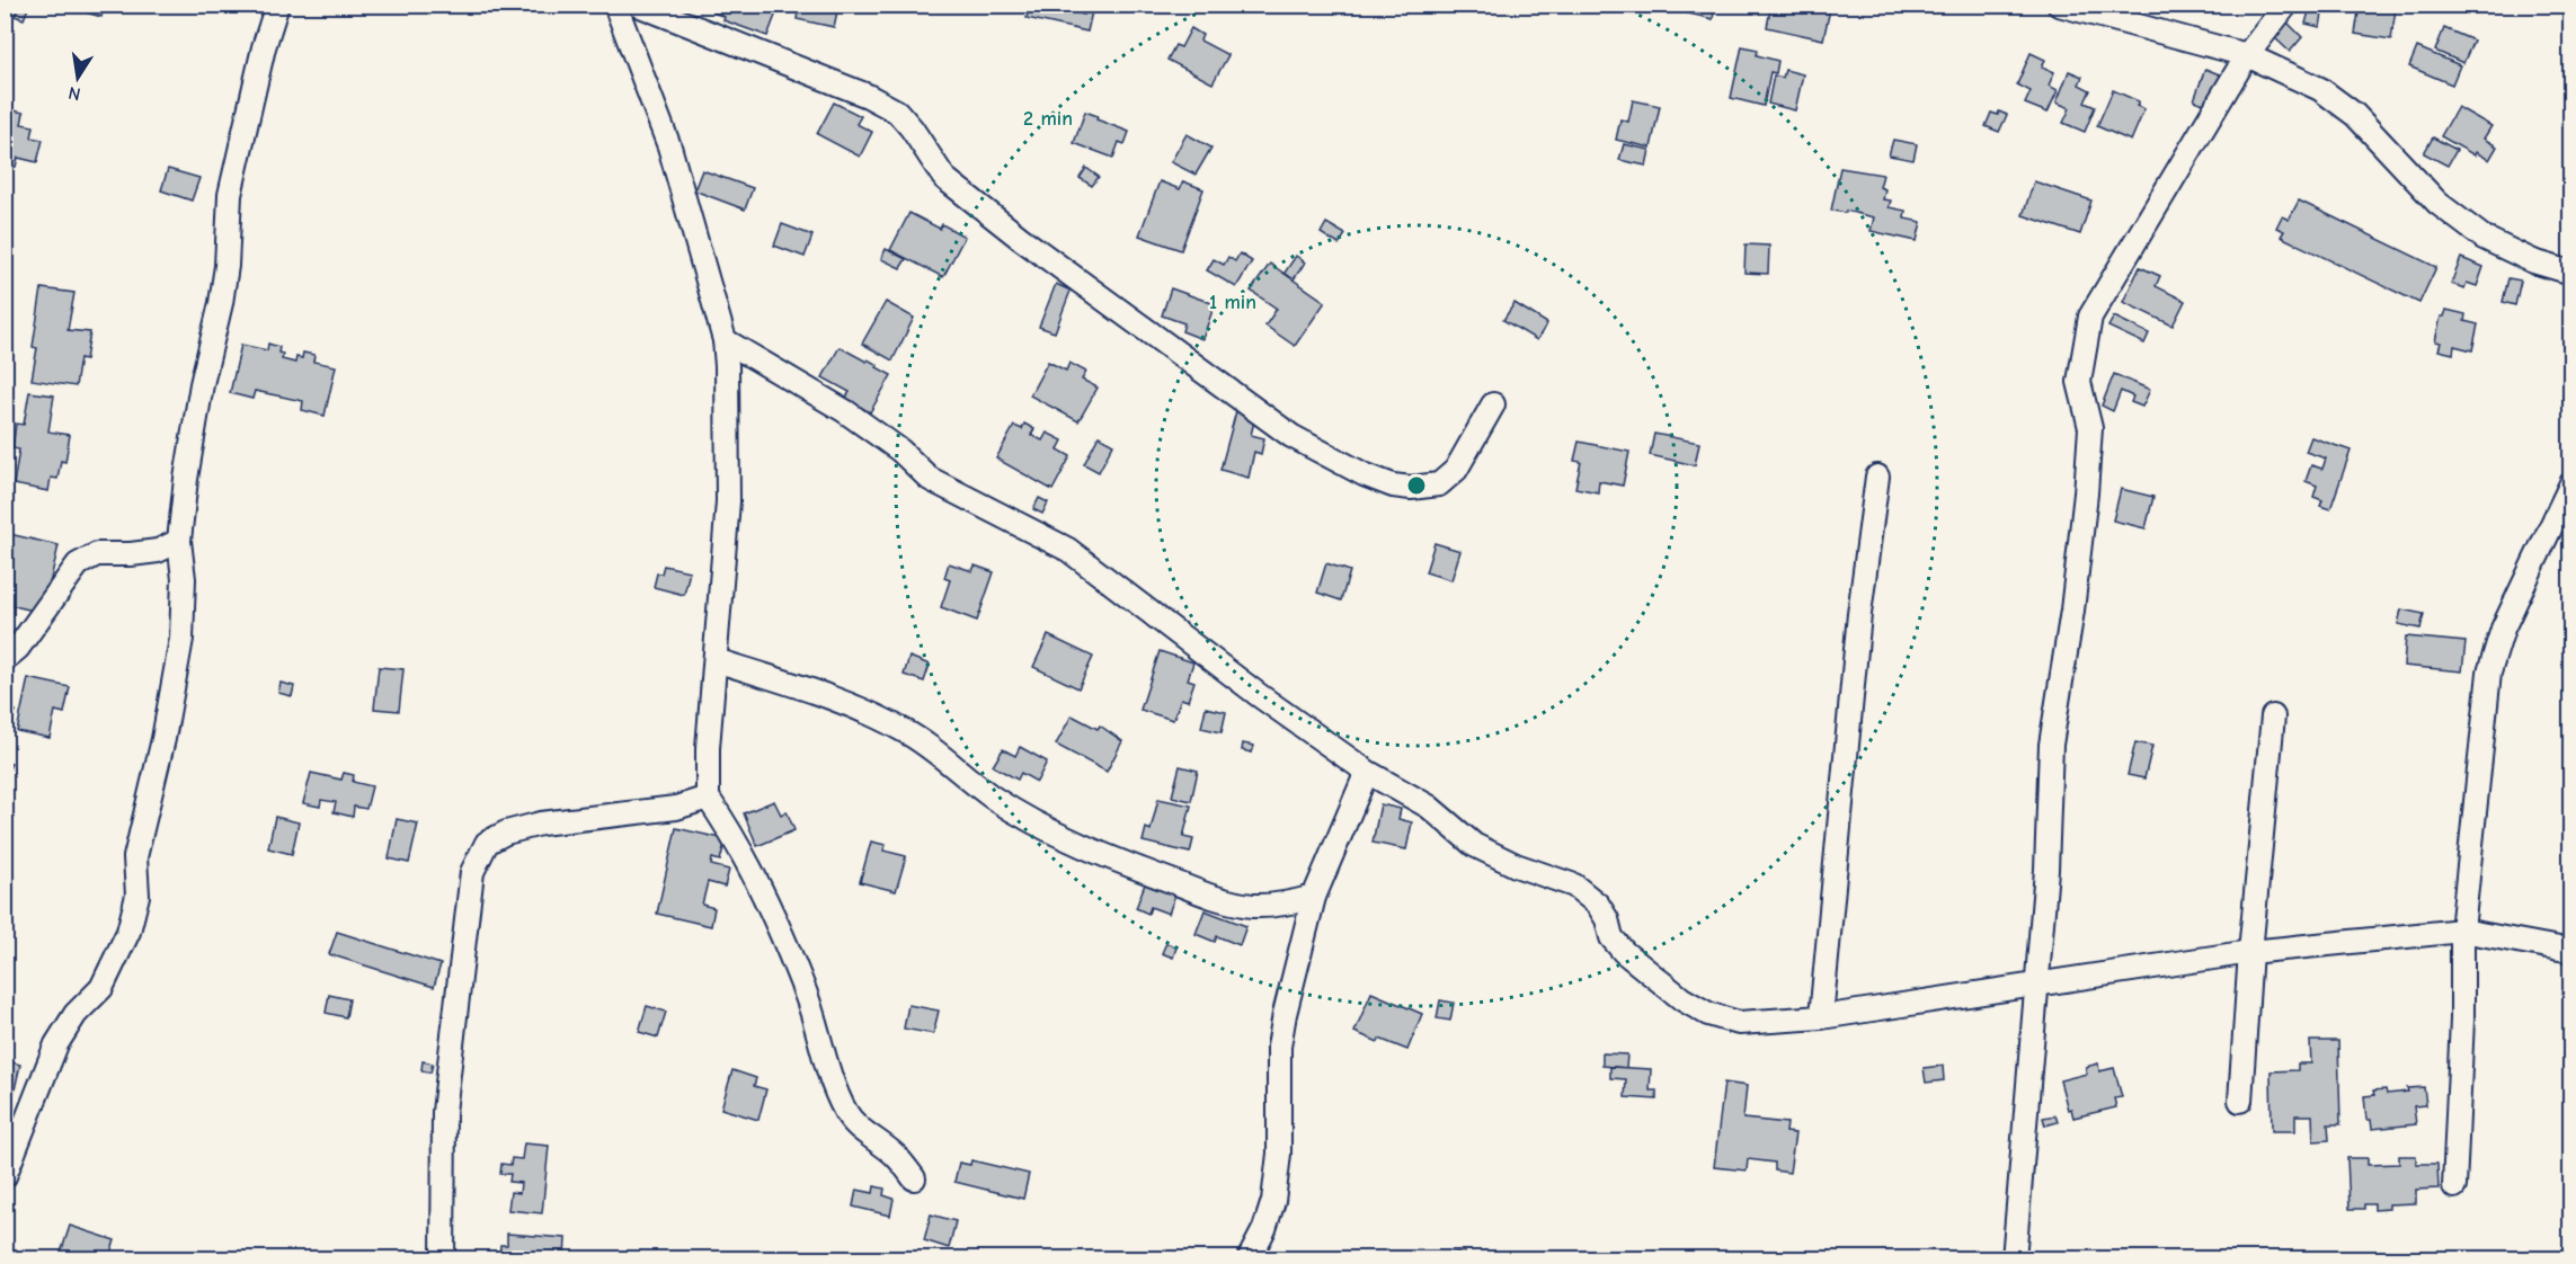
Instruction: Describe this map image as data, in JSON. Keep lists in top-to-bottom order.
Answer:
{
  "north": "bottom",
  "rings": ["2 min", "1 min"]
}
